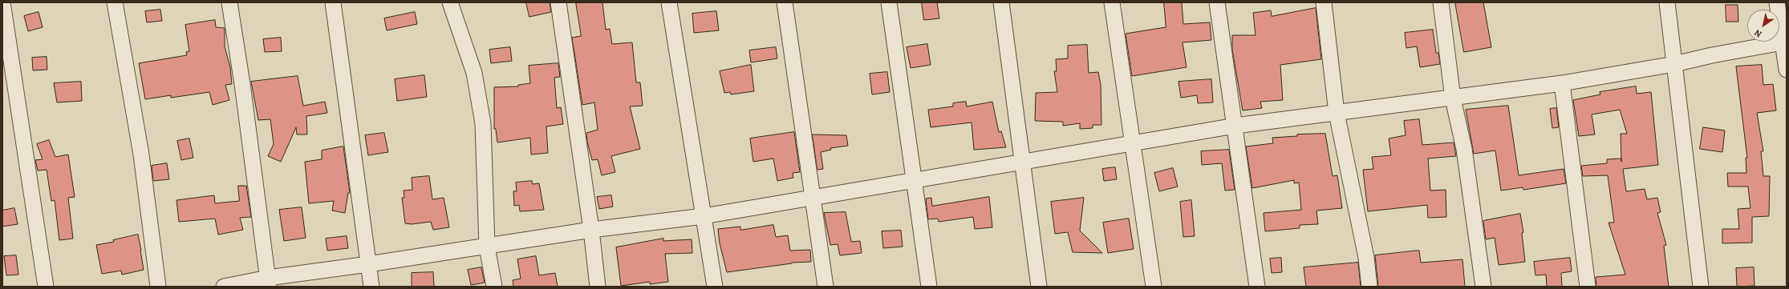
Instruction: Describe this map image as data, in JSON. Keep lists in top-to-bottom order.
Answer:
{
  "north": "bottom left"
}
